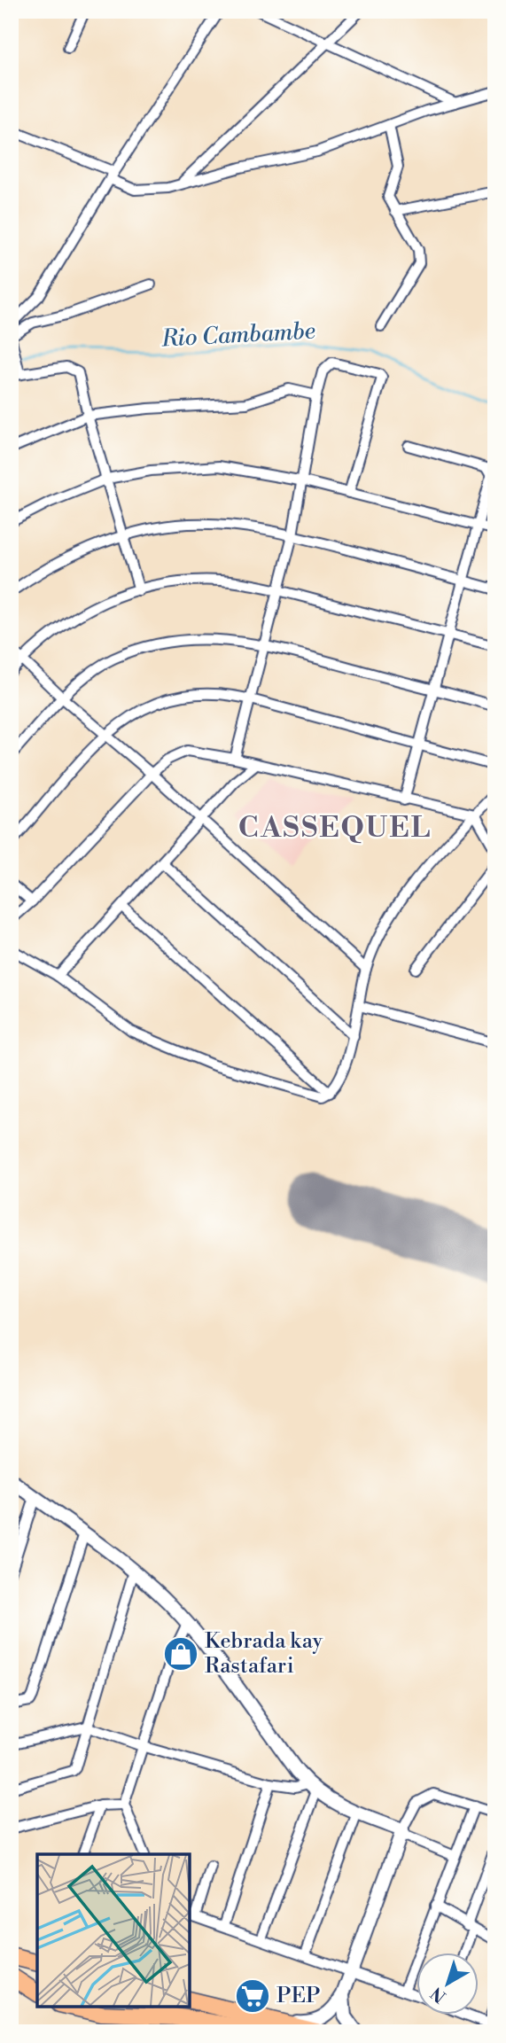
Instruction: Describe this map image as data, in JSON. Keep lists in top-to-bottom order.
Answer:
{
  "districts": ["CASSEQUEL"],
  "water": ["Rio Cambambe"],
  "places": {
    "shop": ["Kebrada kay Rastafari"],
    "supermarket": ["PEP"]
  },
  "north": "bottom left"
}
